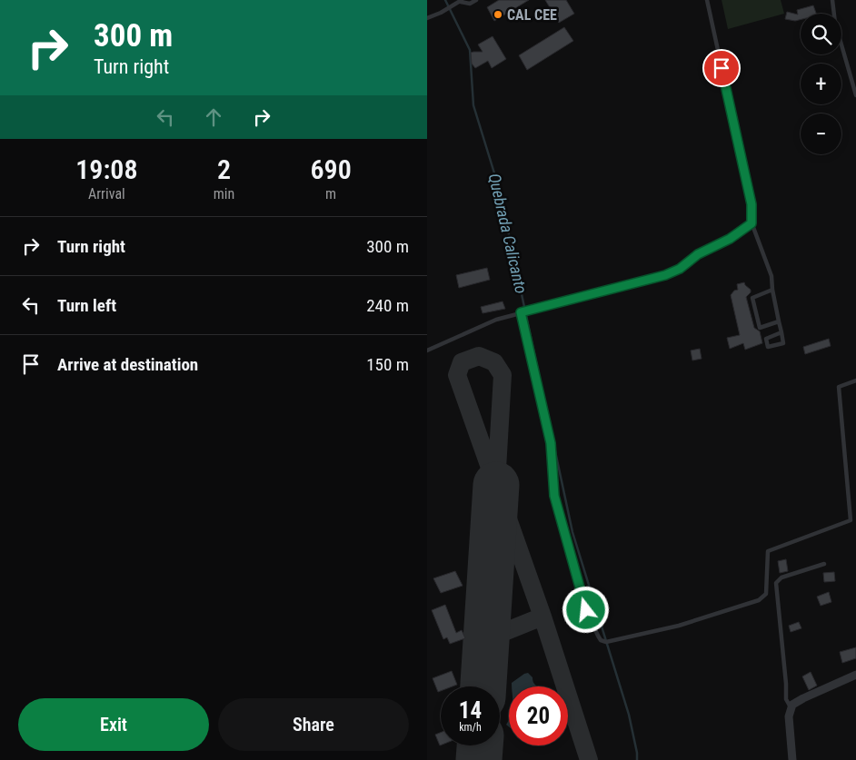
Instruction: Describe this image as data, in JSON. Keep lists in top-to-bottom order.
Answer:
{
  "water": ["Quebrada Calicanto"],
  "places": ["CAL CEE"],
  "page": {
    "turn": ["300 m", "Turn right"],
    "map_buttons": ["+", "−"],
    "eta": [
      "19:08",
      "Arrival",
      "2",
      "min",
      "690",
      "m"
    ],
    "list": [
      {
        "name": "Turn right",
        "value": "300 m"
      },
      {
        "name": "Turn left",
        "value": "240 m"
      },
      {
        "name": "Arrive at destination",
        "value": "150 m"
      }
    ],
    "speed": "14 km/h",
    "limit": "20",
    "buttons": ["Exit", "Share"]
  }
}
